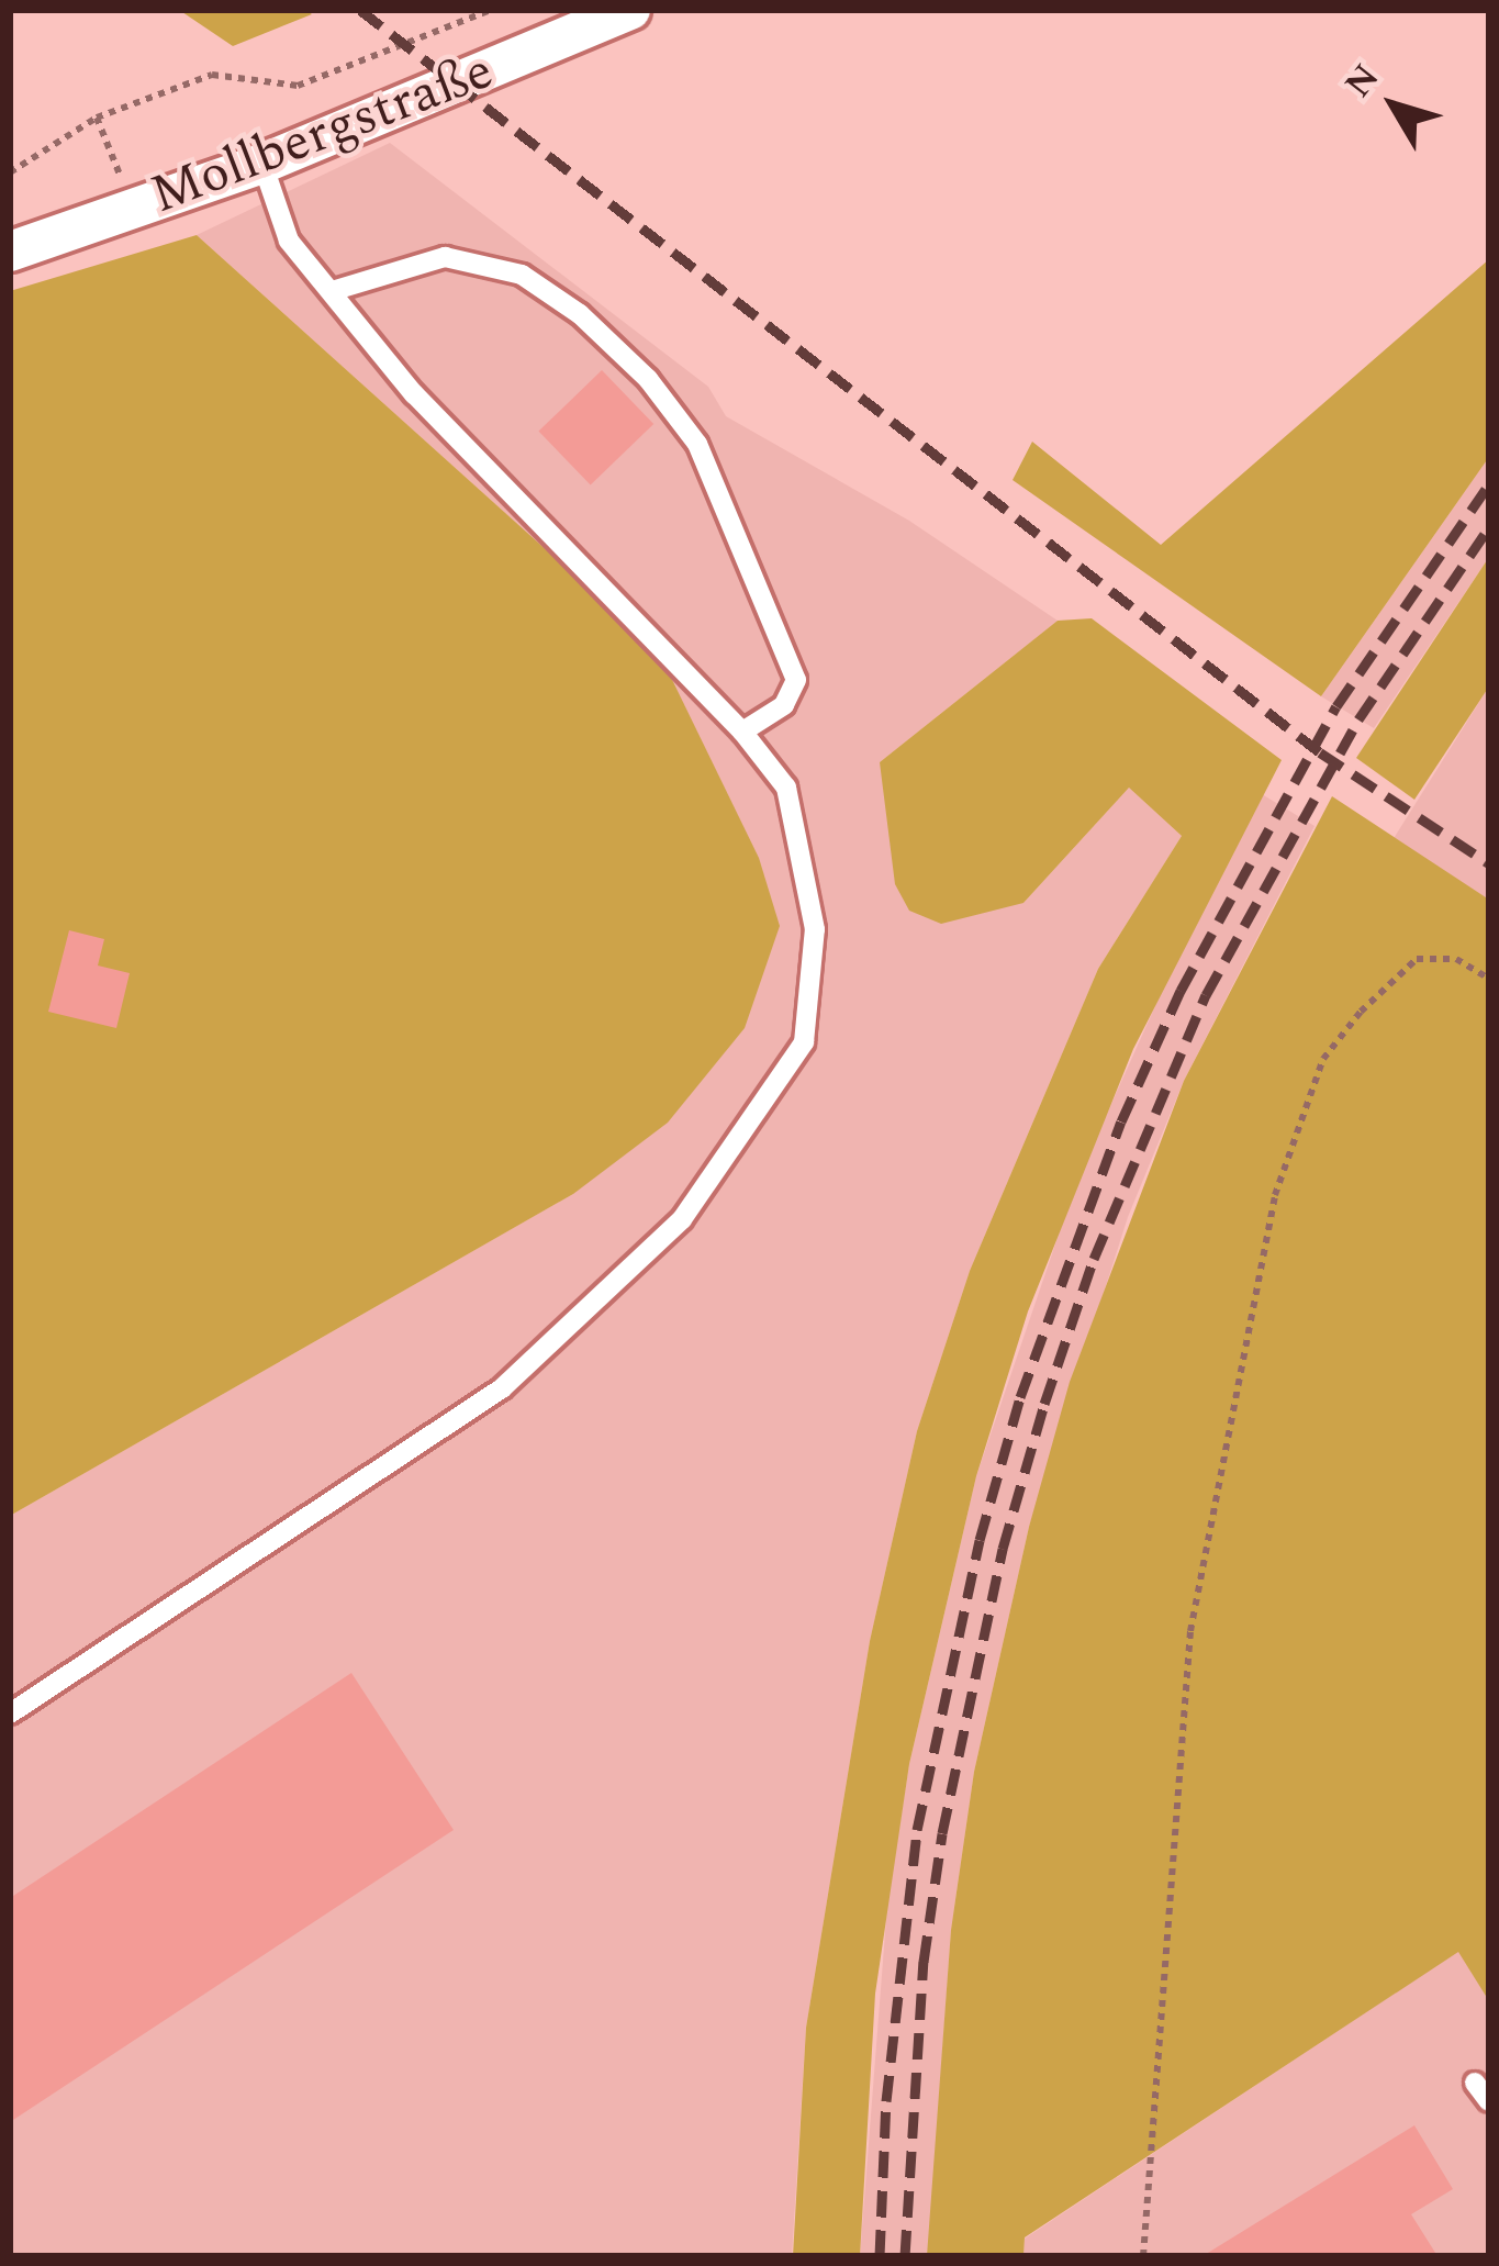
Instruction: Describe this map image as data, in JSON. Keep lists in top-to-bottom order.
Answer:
{
  "streets": {
    "street": ["Mollbergstraße"]
  },
  "north": "top left"
}
